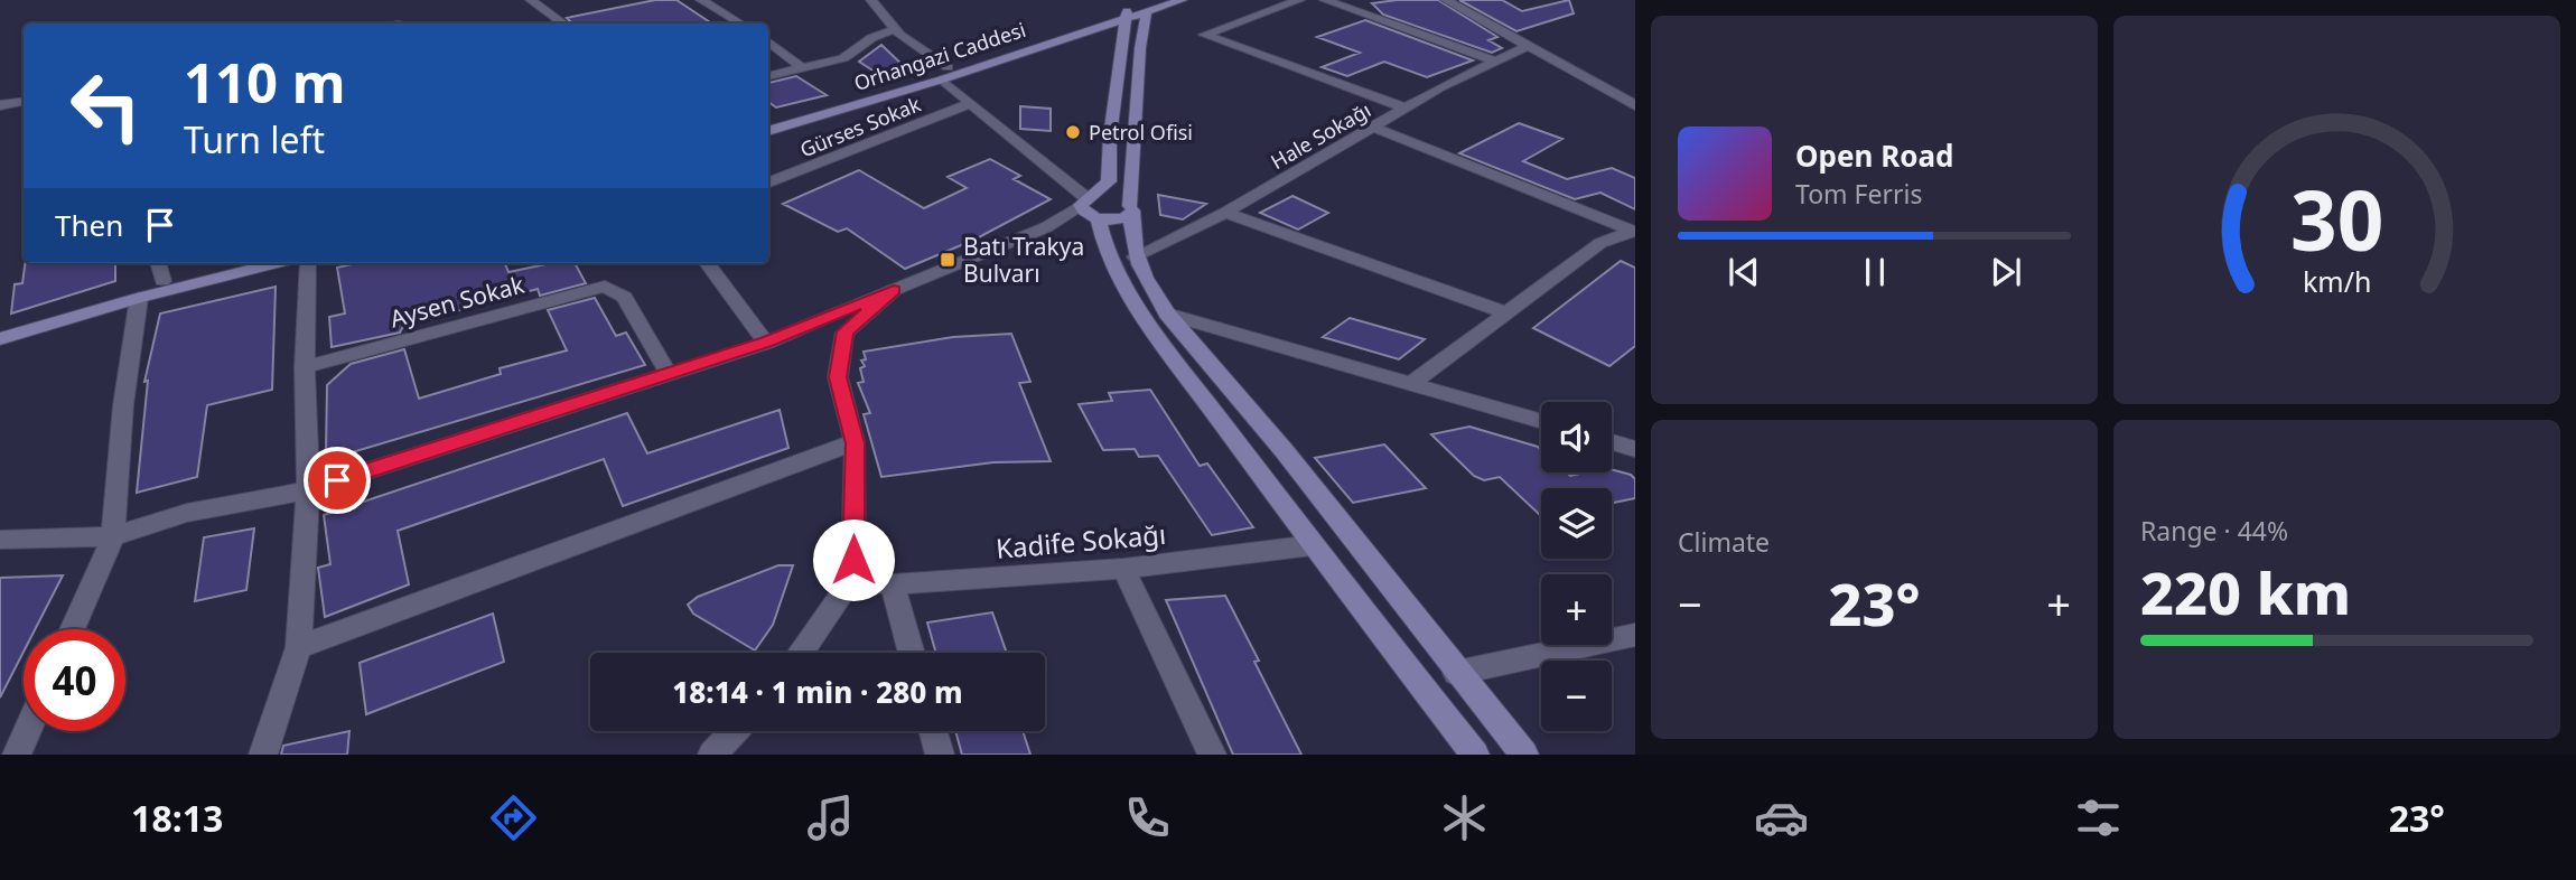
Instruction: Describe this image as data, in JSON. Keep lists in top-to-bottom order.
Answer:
{
  "streets": {
    "main road": ["Orhangazi Caddesi"],
    "street": [
      "Gürses Sokak",
      "Hale Sokağı",
      "Aysen Sokak",
      "Kadife Sokağı"
    ]
  },
  "places": {
    "other": ["Petrol Ofisi"],
    "transit": ["Batı Trakya Bulvarı"]
  },
  "page": {
    "turn": ["110 m", "Turn left"],
    "song": ["Open Road", "Tom Ferris"],
    "then": "Then",
    "map_buttons": ["+", "−"],
    "tile": [
      "Climate",
      ["Range · 44%", "220 km"]
    ],
    "heat": ["−", "23°", "+"],
    "limit": "40",
    "trip": "18:14 · 1 min · 280 m",
    "tabs": ["18:13", "23°"],
    "gauge": ["30", "km/h"]
  }
}
